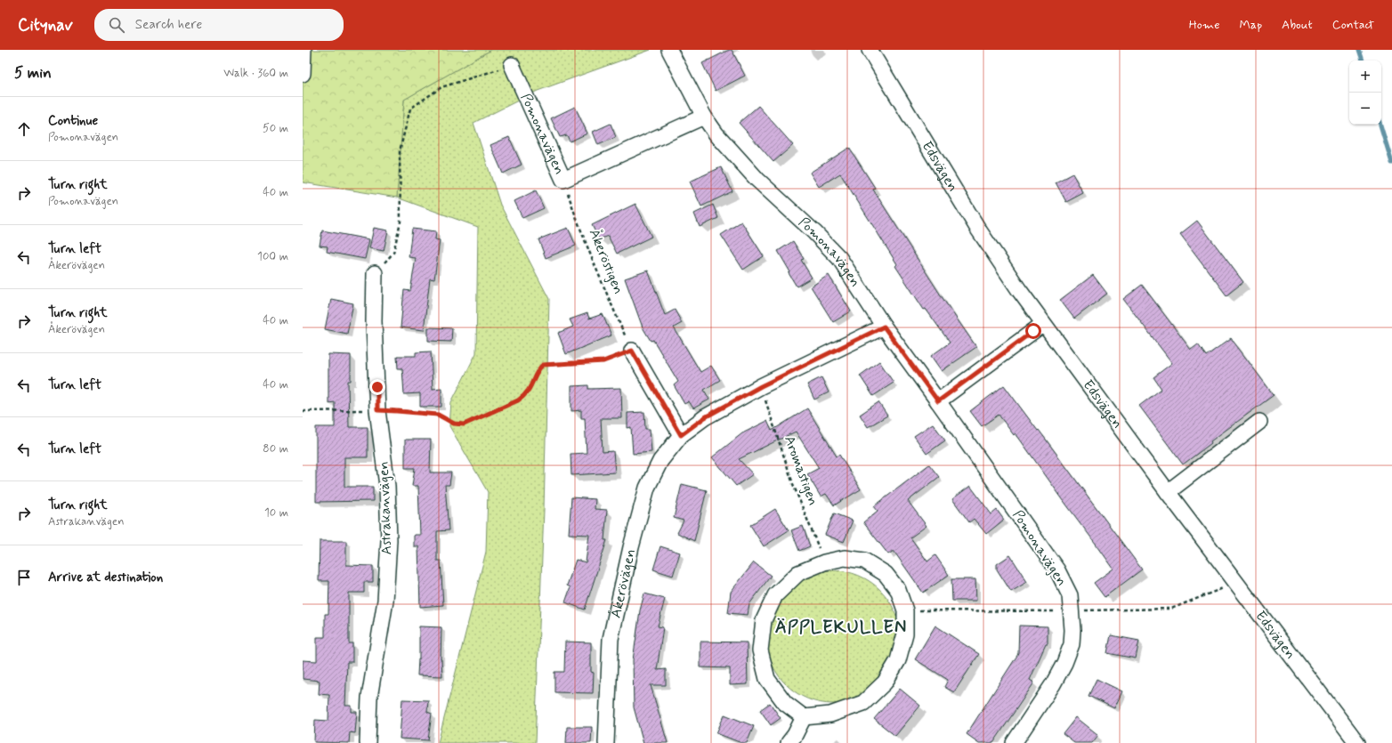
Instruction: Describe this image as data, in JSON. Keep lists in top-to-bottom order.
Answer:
{
  "streets": {
    "street": [
      "Pomonavägen",
      "Edsvägen",
      "Astrakanvägen",
      "Åkerövägen"
    ],
    "path": ["Åkeröstigen", "Aromastigen"]
  },
  "crossings": [
    ["Pomonavägen", "Åkeröstigen"],
    ["Pomonavägen", "Åkerövägen"],
    ["Aromastigen", "Åkerövägen"]
  ],
  "districts": ["ÄPPLEKULLEN"],
  "page": {
    "header": "Citynav",
    "search": "Search here",
    "nav": [
      "Home",
      "Map",
      "About",
      "Contact"
    ],
    "heading": ["5 min", "Walk · 360 m"],
    "map_buttons": ["+", "−"],
    "list": [
      ["Continue", "Pomonavägen", "50 m"],
      ["Turn right", "Pomonavägen", "40 m"],
      ["Turn left", "Åkerövägen", "100 m"],
      ["Turn right", "Åkerövägen", "40 m"],
      ["Turn left", "40 m"],
      ["Turn left", "80 m"],
      ["Turn right", "Astrakanvägen", "10 m"],
      "Arrive at destination"
    ]
  }
}
